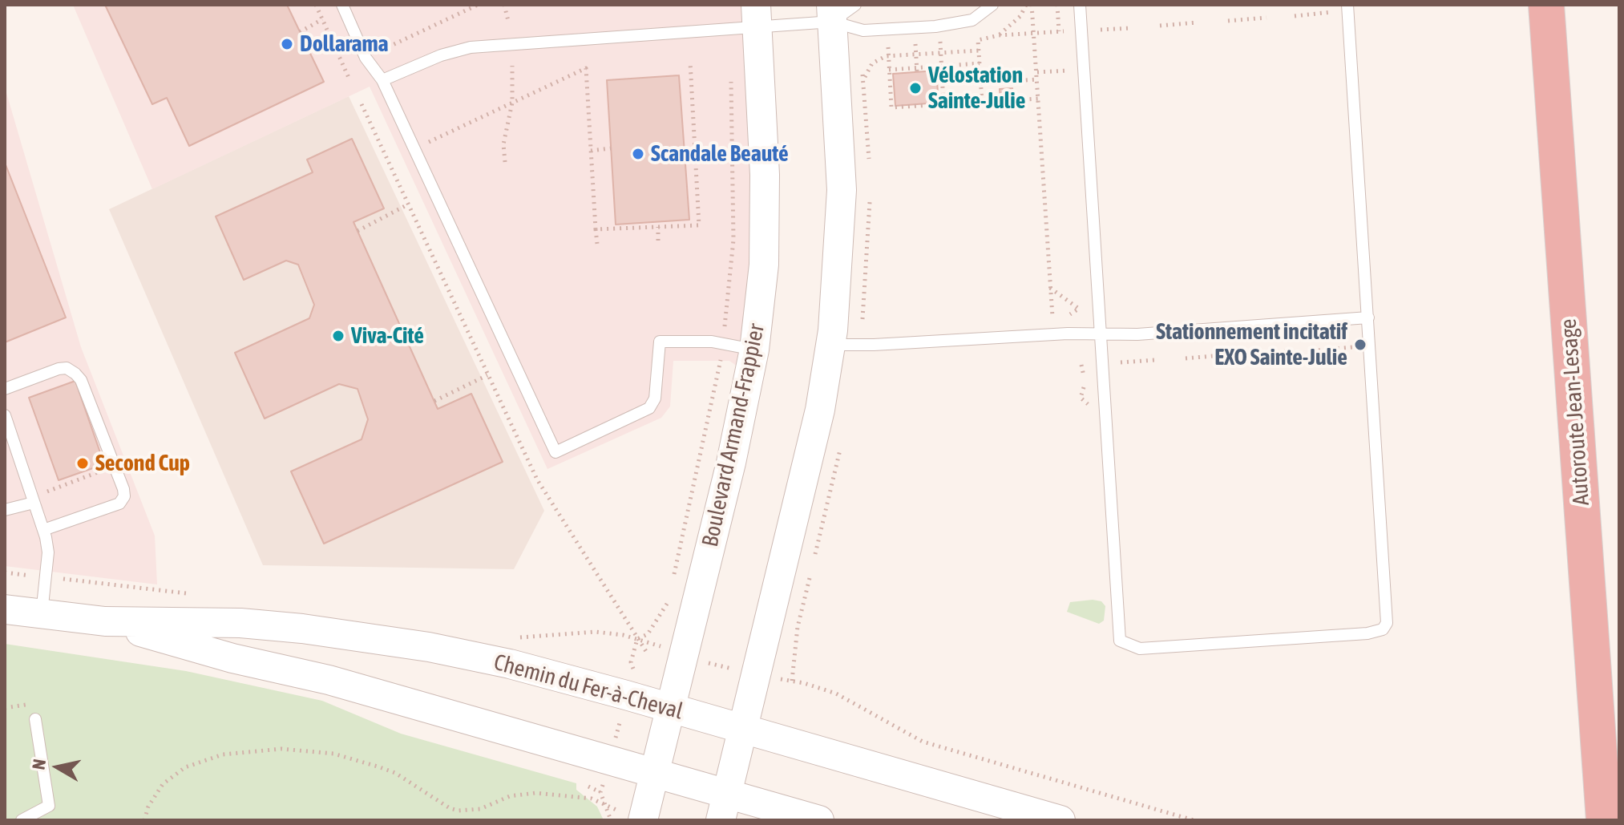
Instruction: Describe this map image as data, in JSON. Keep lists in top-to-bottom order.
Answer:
{
  "streets": {
    "highway": ["Autoroute Jean-Lesage"],
    "street": ["Boulevard Armand-Frappier", "Chemin du Fer-à-Cheval"]
  },
  "crossings": [
    ["Boulevard Armand-Frappier", "Chemin du Fer-à-Cheval"]
  ],
  "places": [
    "Dollarama",
    "Vélostation Sainte-Julie",
    "Scandale Beauté",
    "Viva-Cité",
    "Stationnement incitatif EXO Sainte-Julie",
    "Second Cup"
  ],
  "north": "left"
}
